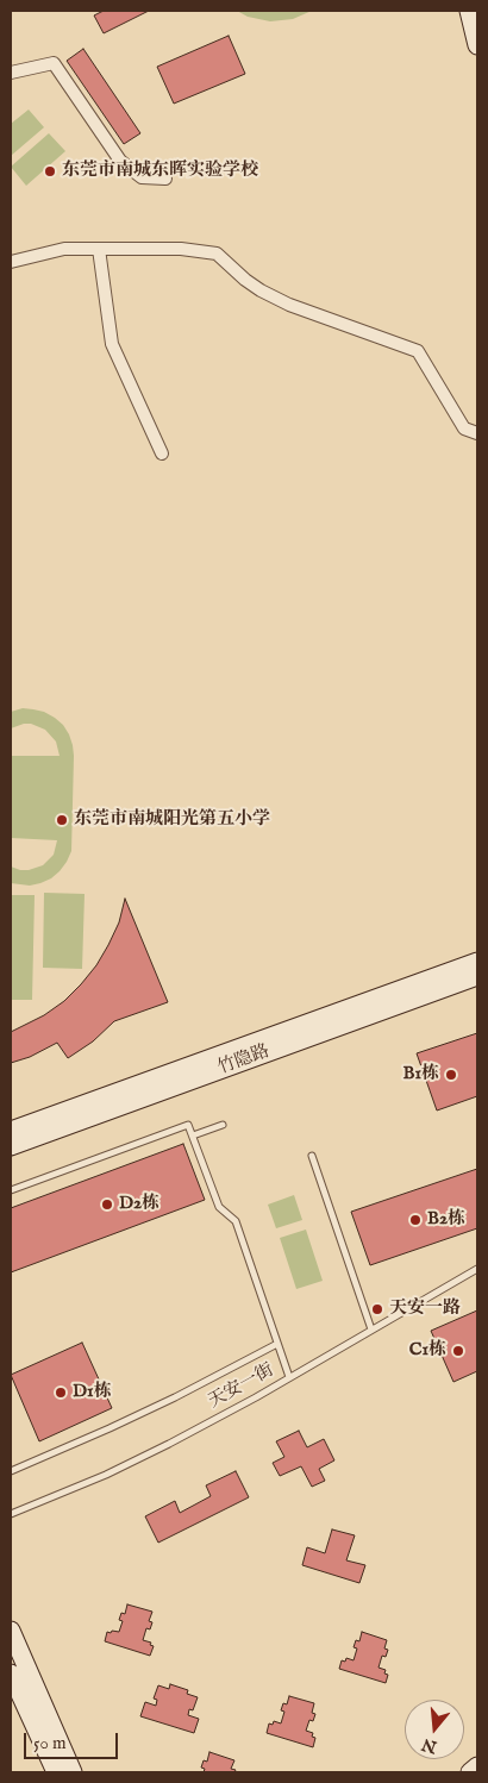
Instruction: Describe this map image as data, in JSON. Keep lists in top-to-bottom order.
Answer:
{
  "streets": {
    "street": ["竹隐路"],
    "lane": ["天安一街"]
  },
  "places": [
    "东莞市南城东晖实验学校",
    "东莞市南城阳光第五小学",
    "B1栋",
    "D2栋",
    "B2栋",
    "天安一路",
    "C1栋",
    "D1栋"
  ],
  "scale_bar": "50 m",
  "north": "bottom"
}
